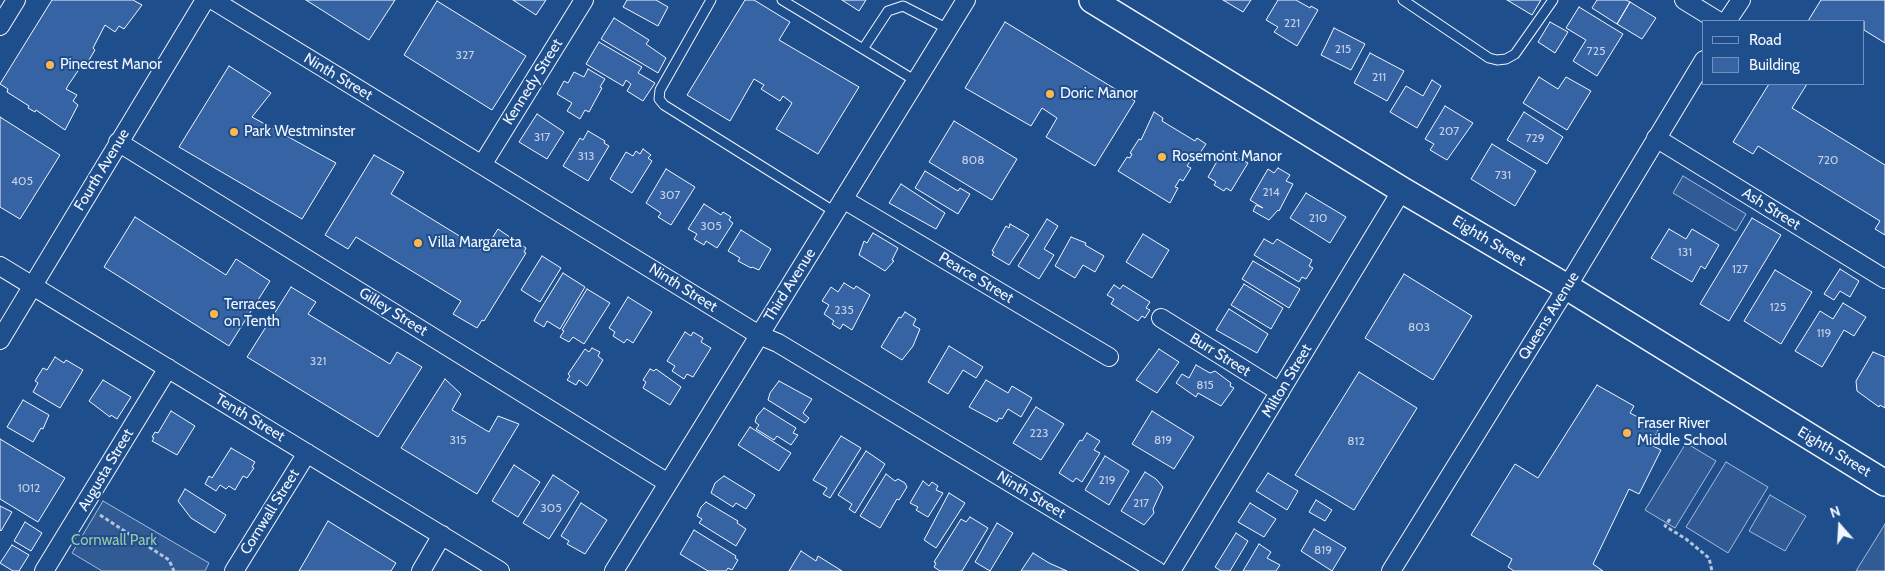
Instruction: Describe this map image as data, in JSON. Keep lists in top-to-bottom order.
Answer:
{
  "streets": {
    "street": [
      "Ninth Street",
      "Kennedy Street",
      "Fourth Avenue",
      "Ash Street",
      "Eighth Street",
      "Pearce Street",
      "Third Avenue",
      "Gilley Street",
      "Queens Avenue",
      "Burr Street",
      "Milton Street",
      "Tenth Street",
      "Augusta Street",
      "Cornwall Street"
    ]
  },
  "crossings": [
    ["Ninth Street", "Kennedy Street"],
    ["Ninth Street", "Third Avenue"],
    ["Fourth Avenue", "Gilley Street"],
    ["Fourth Avenue", "Tenth Street"],
    ["Ash Street", "Queens Avenue"],
    ["Eighth Street", "Queens Avenue"],
    ["Eighth Street", "Milton Street"],
    ["Pearce Street", "Third Avenue"],
    ["Third Avenue", "Gilley Street"],
    ["Burr Street", "Milton Street"],
    ["Tenth Street", "Augusta Street"],
    ["Tenth Street", "Cornwall Street"]
  ],
  "parks": ["Cornwall Park"],
  "places": [
    "Pinecrest Manor",
    "Doric Manor",
    "Park Westminster",
    "Rosemont Manor",
    "Villa Margareta",
    "Terraces on Tenth",
    "Fraser River Middle School"
  ],
  "house_numbers": [
    "221",
    "215",
    "725",
    "327",
    "211",
    "207",
    "317",
    "729",
    "313",
    "808",
    "720",
    "731",
    "405",
    "214",
    "307",
    "210",
    "305",
    "131",
    "127",
    "125",
    "235",
    "803",
    "119",
    "321",
    "815",
    "223",
    "315",
    "819",
    "812",
    "219",
    "1012",
    "217",
    "305",
    "819"
  ],
  "legend": ["Road", "Building"],
  "north": "top"
}
